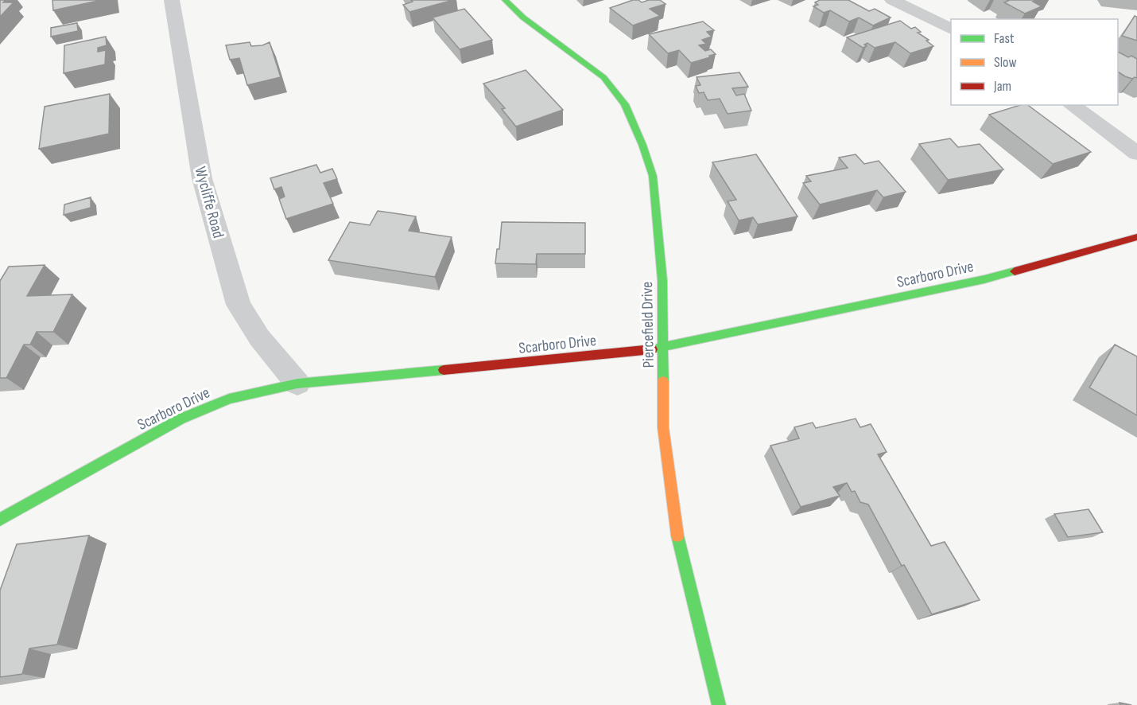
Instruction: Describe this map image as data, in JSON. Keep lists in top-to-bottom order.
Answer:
{
  "streets": {
    "street": ["Wycliffe Road", "Scarboro Drive", "Piercefield Drive"]
  },
  "crossings": [
    ["Wycliffe Road", "Scarboro Drive"],
    ["Scarboro Drive", "Piercefield Drive"]
  ],
  "legend": ["Fast", "Slow", "Jam"]
}
